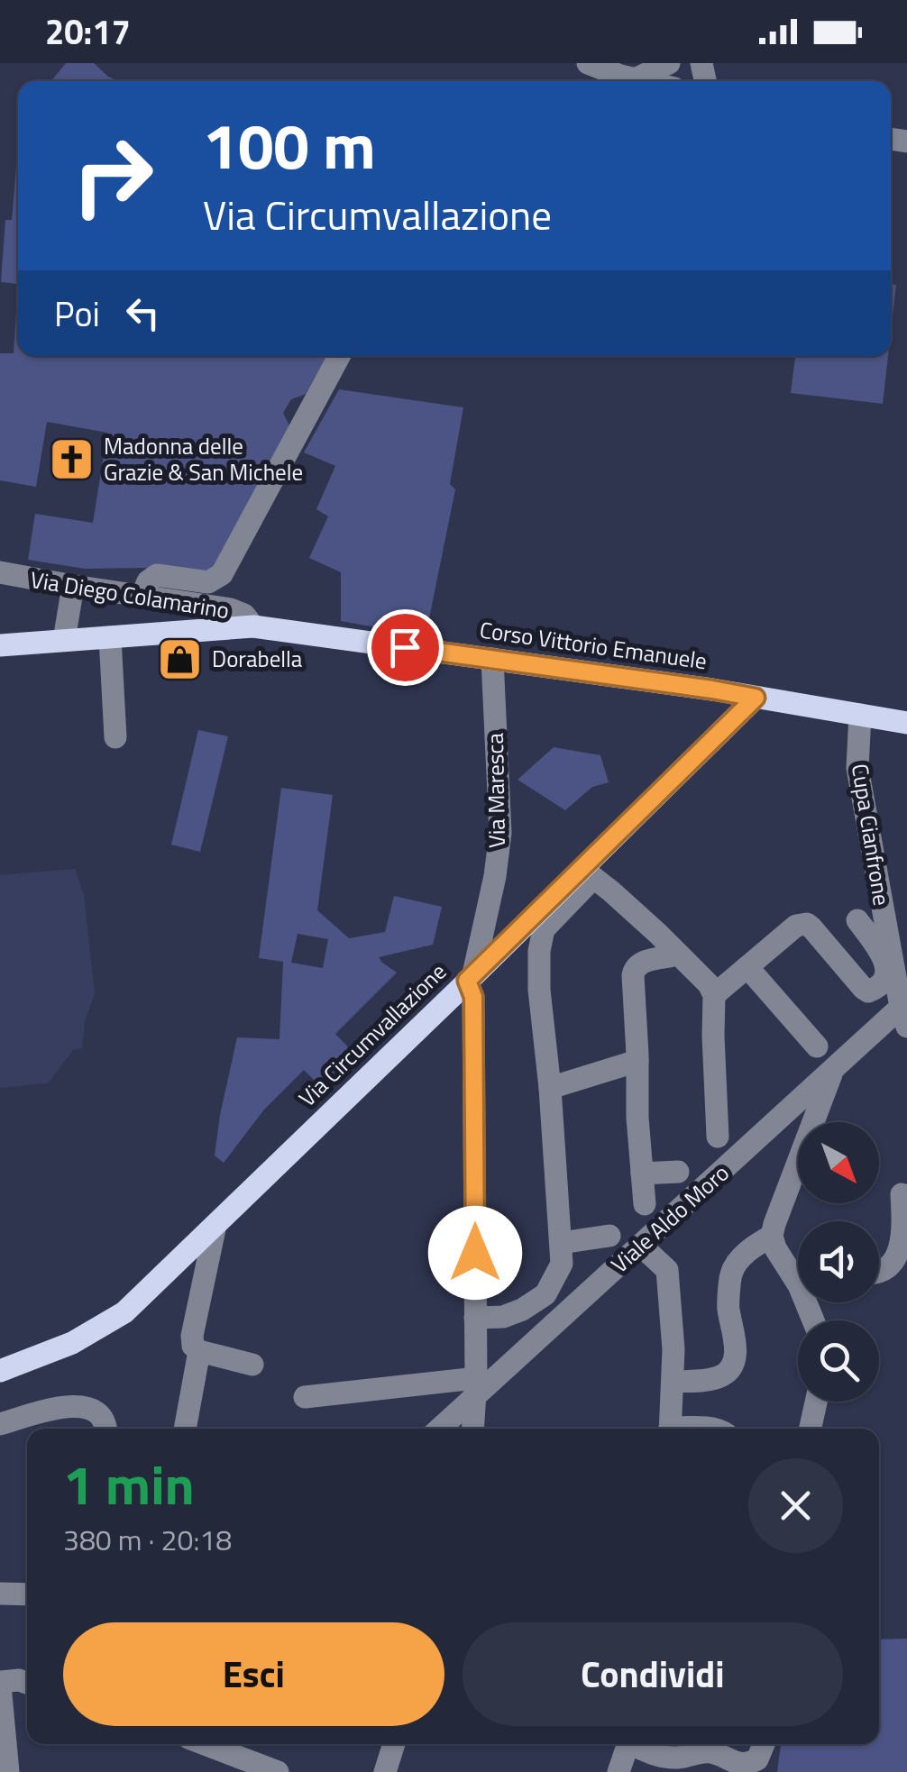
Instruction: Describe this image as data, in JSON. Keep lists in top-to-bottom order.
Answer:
{
  "streets": {
    "main road": ["Corso Vittorio Emanuele", "Via Circumvallazione"],
    "street": [
      "Via Diego Colamarino",
      "Via Maresca",
      "Cupa Cianfrone",
      "Viale Aldo Moro"
    ]
  },
  "crossings": [
    ["Via Diego Colamarino", "Corso Vittorio Emanuele"],
    ["Corso Vittorio Emanuele", "Via Maresca"],
    ["Corso Vittorio Emanuele", "Cupa Cianfrone"],
    ["Corso Vittorio Emanuele", "Via Circumvallazione"],
    ["Via Maresca", "Via Circumvallazione"],
    ["Via Maresca", "Viale Aldo Moro"],
    ["Cupa Cianfrone", "Viale Aldo Moro"]
  ],
  "places": {
    "church": ["Madonna delle Grazie & San Michele"],
    "shop": ["Dorabella"]
  },
  "north": "bottom right",
  "page": {
    "status": "20:17",
    "turn": ["100 m", "Via Circumvallazione"],
    "then": "Poi",
    "heading": ["1 min", "380 m · 20:18"],
    "buttons": ["Esci", "Condividi"]
  }
}
